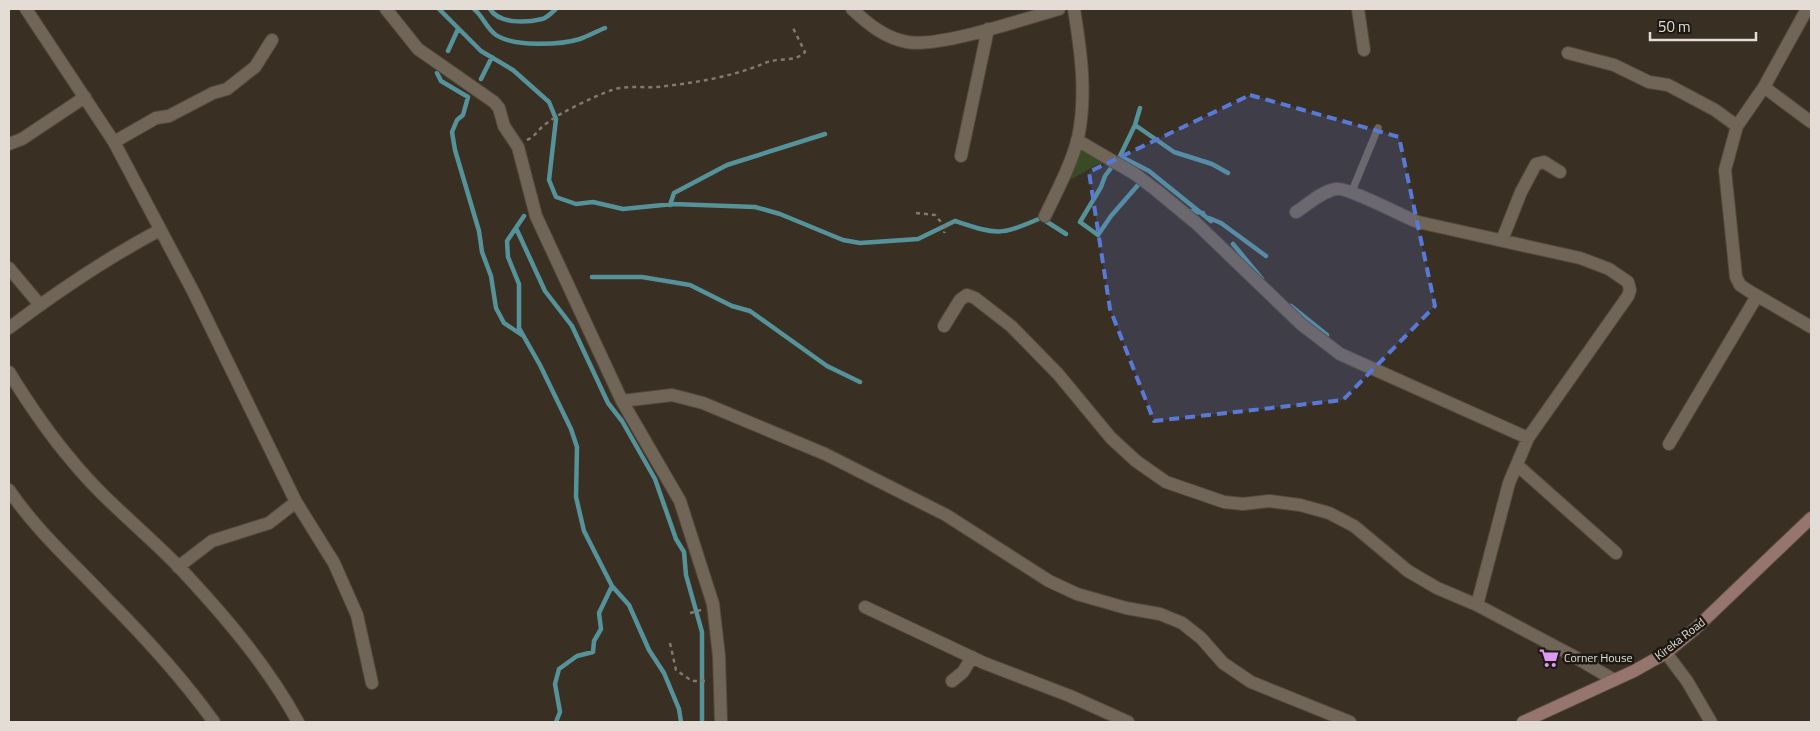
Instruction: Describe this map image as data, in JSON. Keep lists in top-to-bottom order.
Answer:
{
  "streets": {
    "main road": ["Kireka Road"]
  },
  "places": {
    "supermarket": ["Corner House"]
  },
  "scale_bar": "50 m"
}
